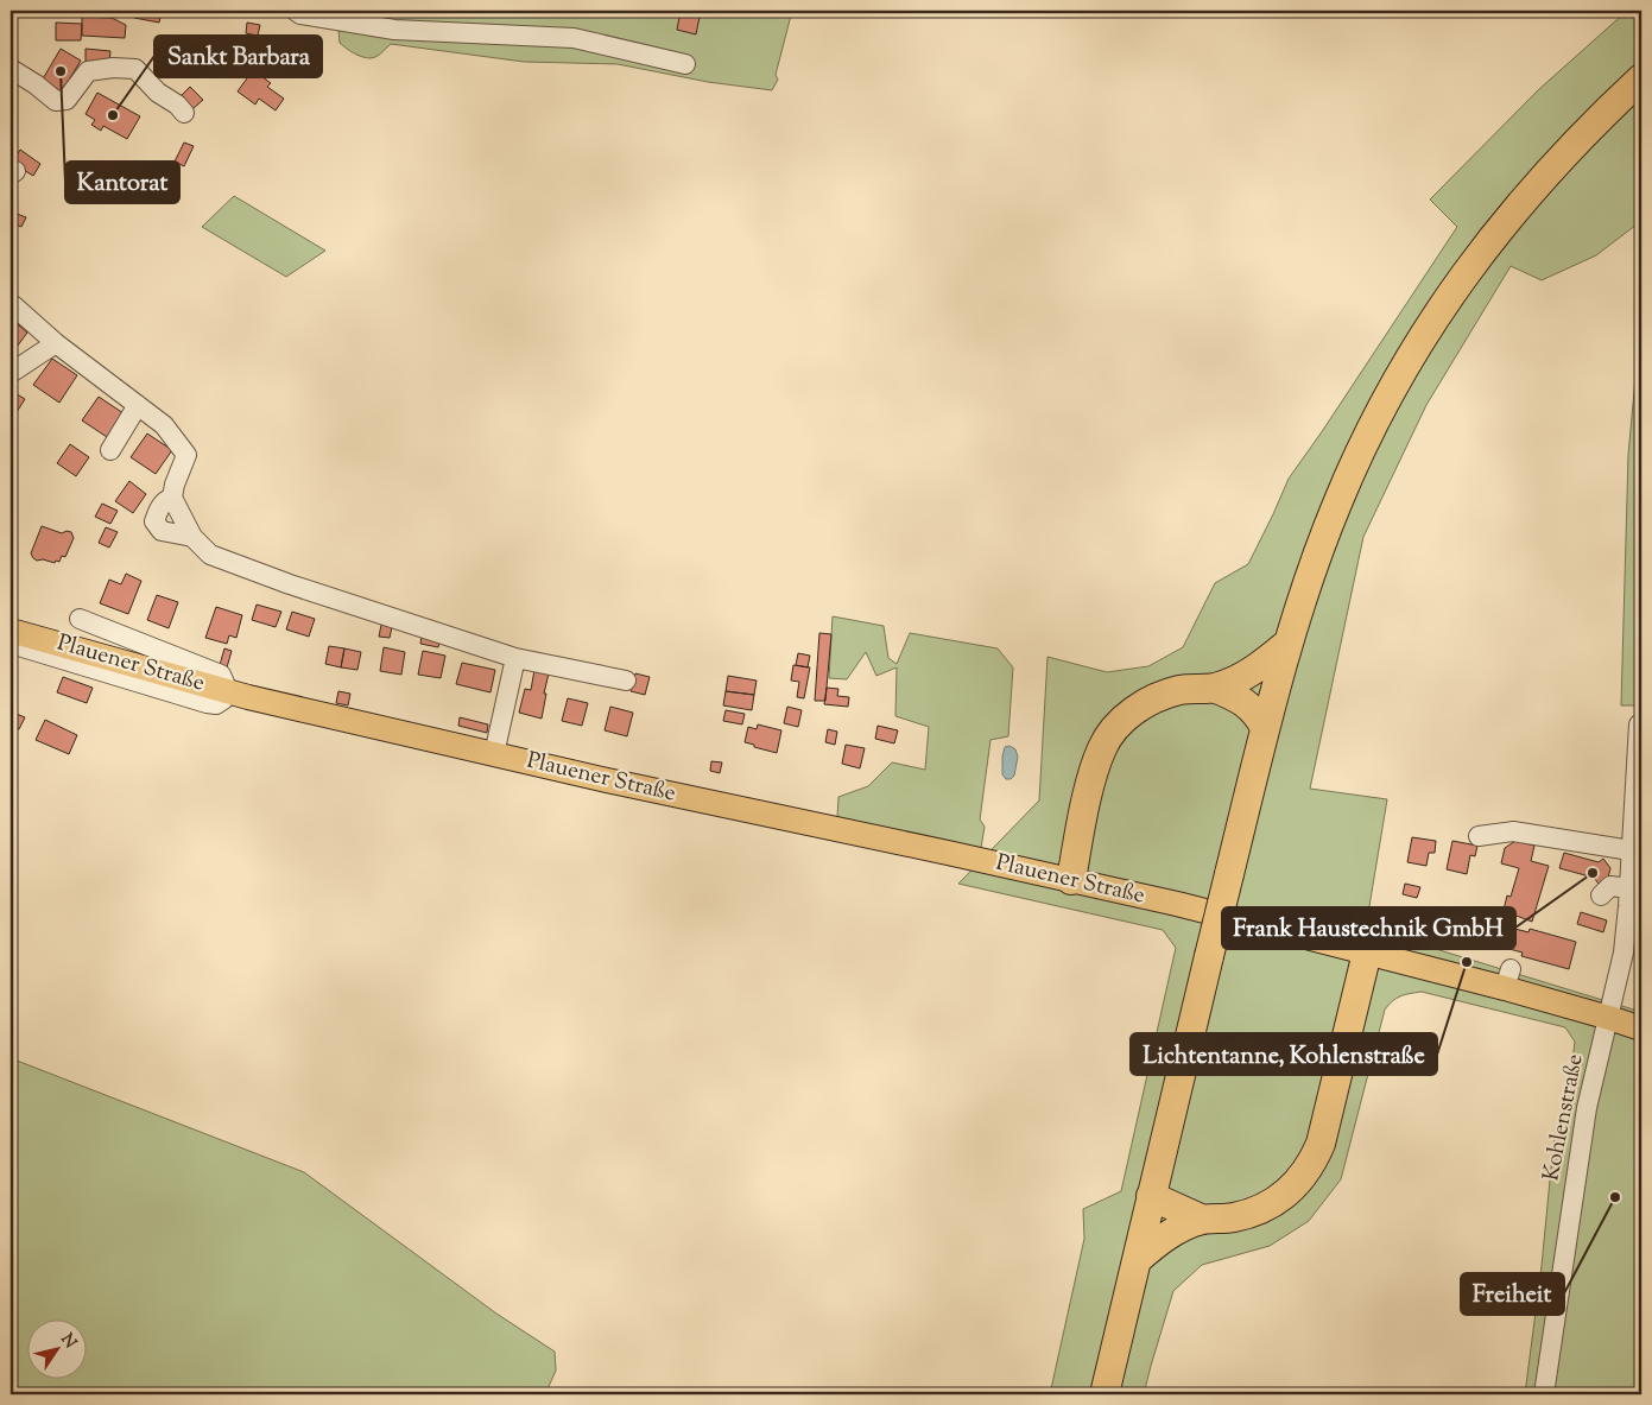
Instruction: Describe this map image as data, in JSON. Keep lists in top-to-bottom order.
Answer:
{
  "streets": {
    "main road": ["Plauener Straße"],
    "street": ["Kohlenstraße"]
  },
  "crossings": [
    ["Plauener Straße", "Kohlenstraße"]
  ],
  "places": [
    "Kantorat",
    "Sankt Barbara",
    "Frank Haustechnik GmbH",
    "Lichtentanne, Kohlenstraße",
    "Freiheit"
  ],
  "north": "top right"
}
